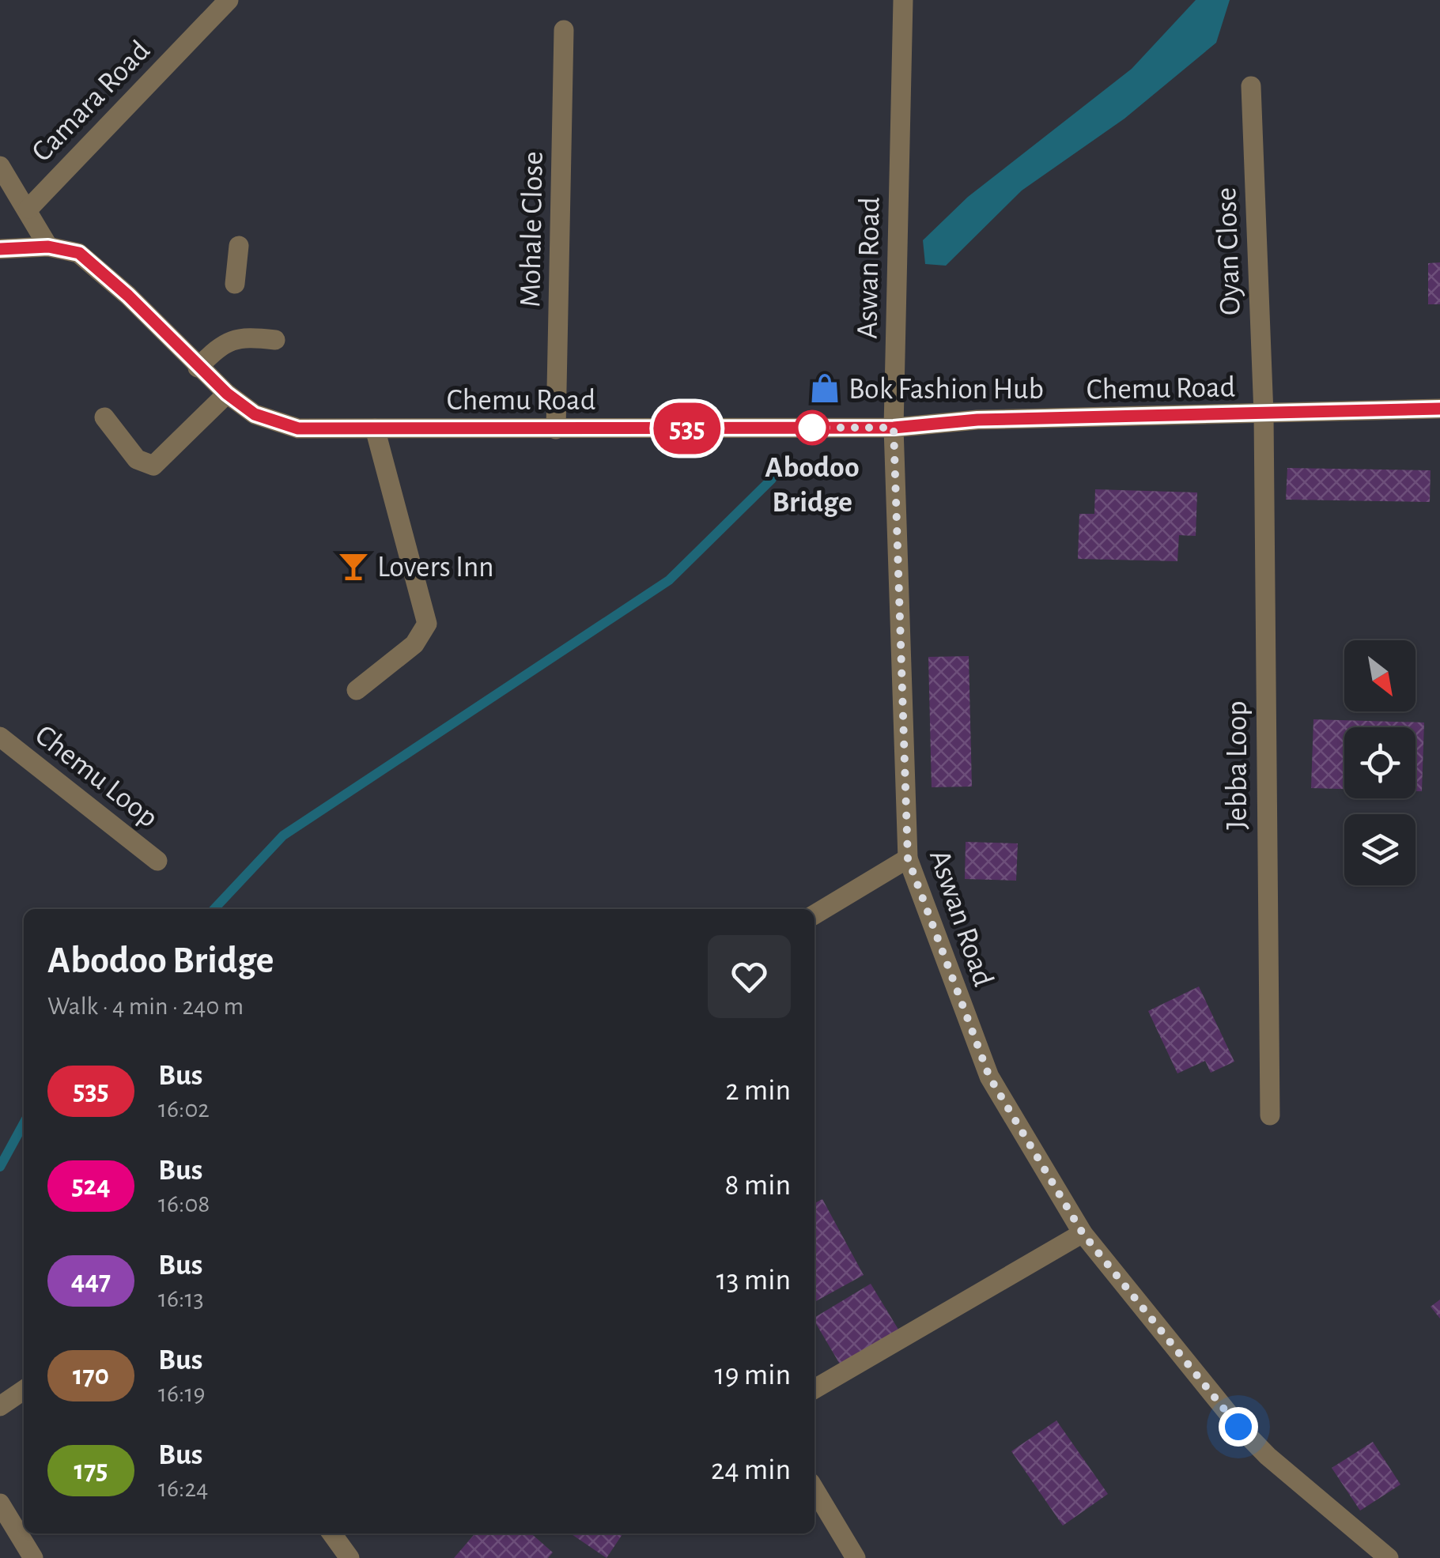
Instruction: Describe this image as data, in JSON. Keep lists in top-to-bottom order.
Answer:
{
  "streets": {
    "street": [
      "Camara Road",
      "Mohale Close",
      "Oyan Close",
      "Aswan Road",
      "Chemu Road",
      "Jebba Loop",
      "Chemu Loop"
    ]
  },
  "crossings": [
    ["Mohale Close", "Chemu Road"],
    ["Oyan Close", "Chemu Road"],
    ["Oyan Close", "Jebba Loop"],
    ["Aswan Road", "Chemu Road"],
    ["Chemu Road", "Jebba Loop"]
  ],
  "places": {
    "shop": ["Bok Fashion Hub"],
    "other": ["Abodoo Bridge"],
    "bar": ["Lovers Inn"]
  },
  "lines": ["bus line 535"],
  "north": "bottom right",
  "page": {
    "on_map": "535",
    "heading": ["Abodoo Bridge", "Walk · 4 min · 240 m"],
    "list": [
      {
        "mark": "535",
        "name": "Bus",
        "note": "16:02",
        "value": "2 min"
      },
      {
        "mark": "524",
        "name": "Bus",
        "note": "16:08",
        "value": "8 min"
      },
      {
        "mark": "447",
        "name": "Bus",
        "note": "16:13",
        "value": "13 min"
      },
      {
        "mark": "170",
        "name": "Bus",
        "note": "16:19",
        "value": "19 min"
      },
      {
        "mark": "175",
        "name": "Bus",
        "note": "16:24",
        "value": "24 min"
      }
    ]
  }
}
